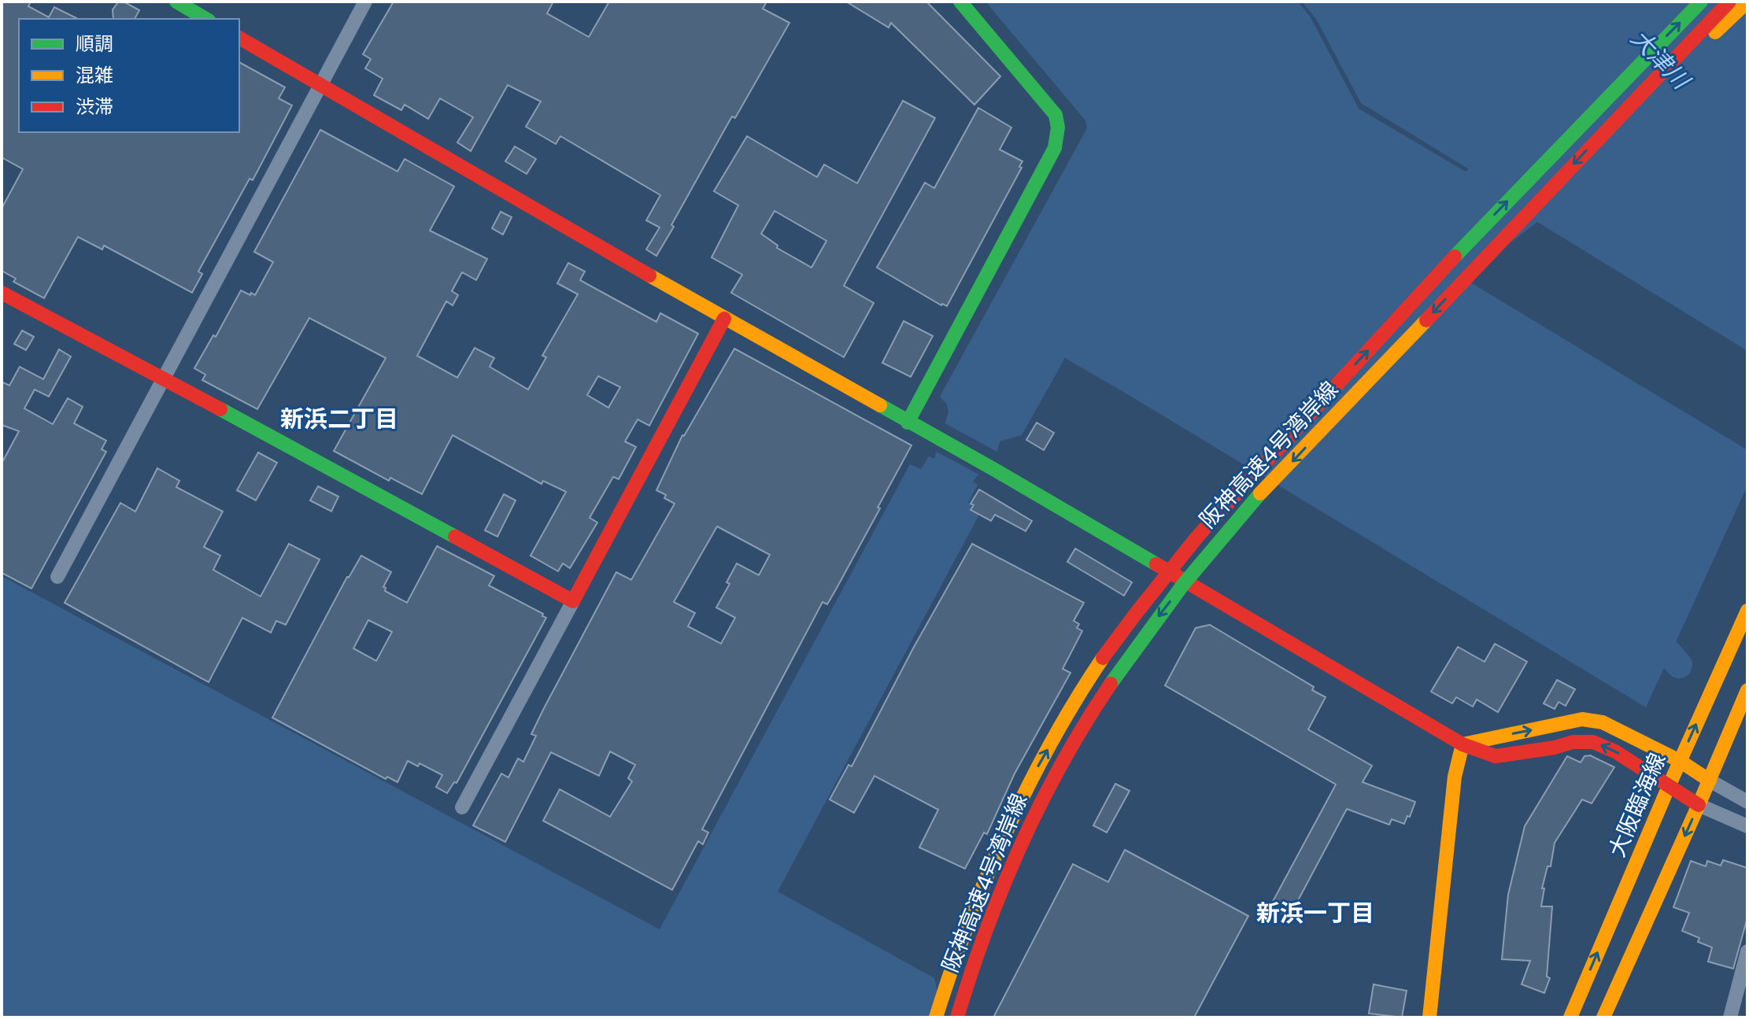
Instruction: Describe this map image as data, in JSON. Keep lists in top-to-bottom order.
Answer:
{
  "streets": {
    "main road": ["阪神高速4号湾岸線", "大阪臨海線"]
  },
  "districts": ["新浜二丁目", "新浜一丁目"],
  "water": ["大津川"],
  "legend": ["順調", "混雑", "渋滞"]
}
